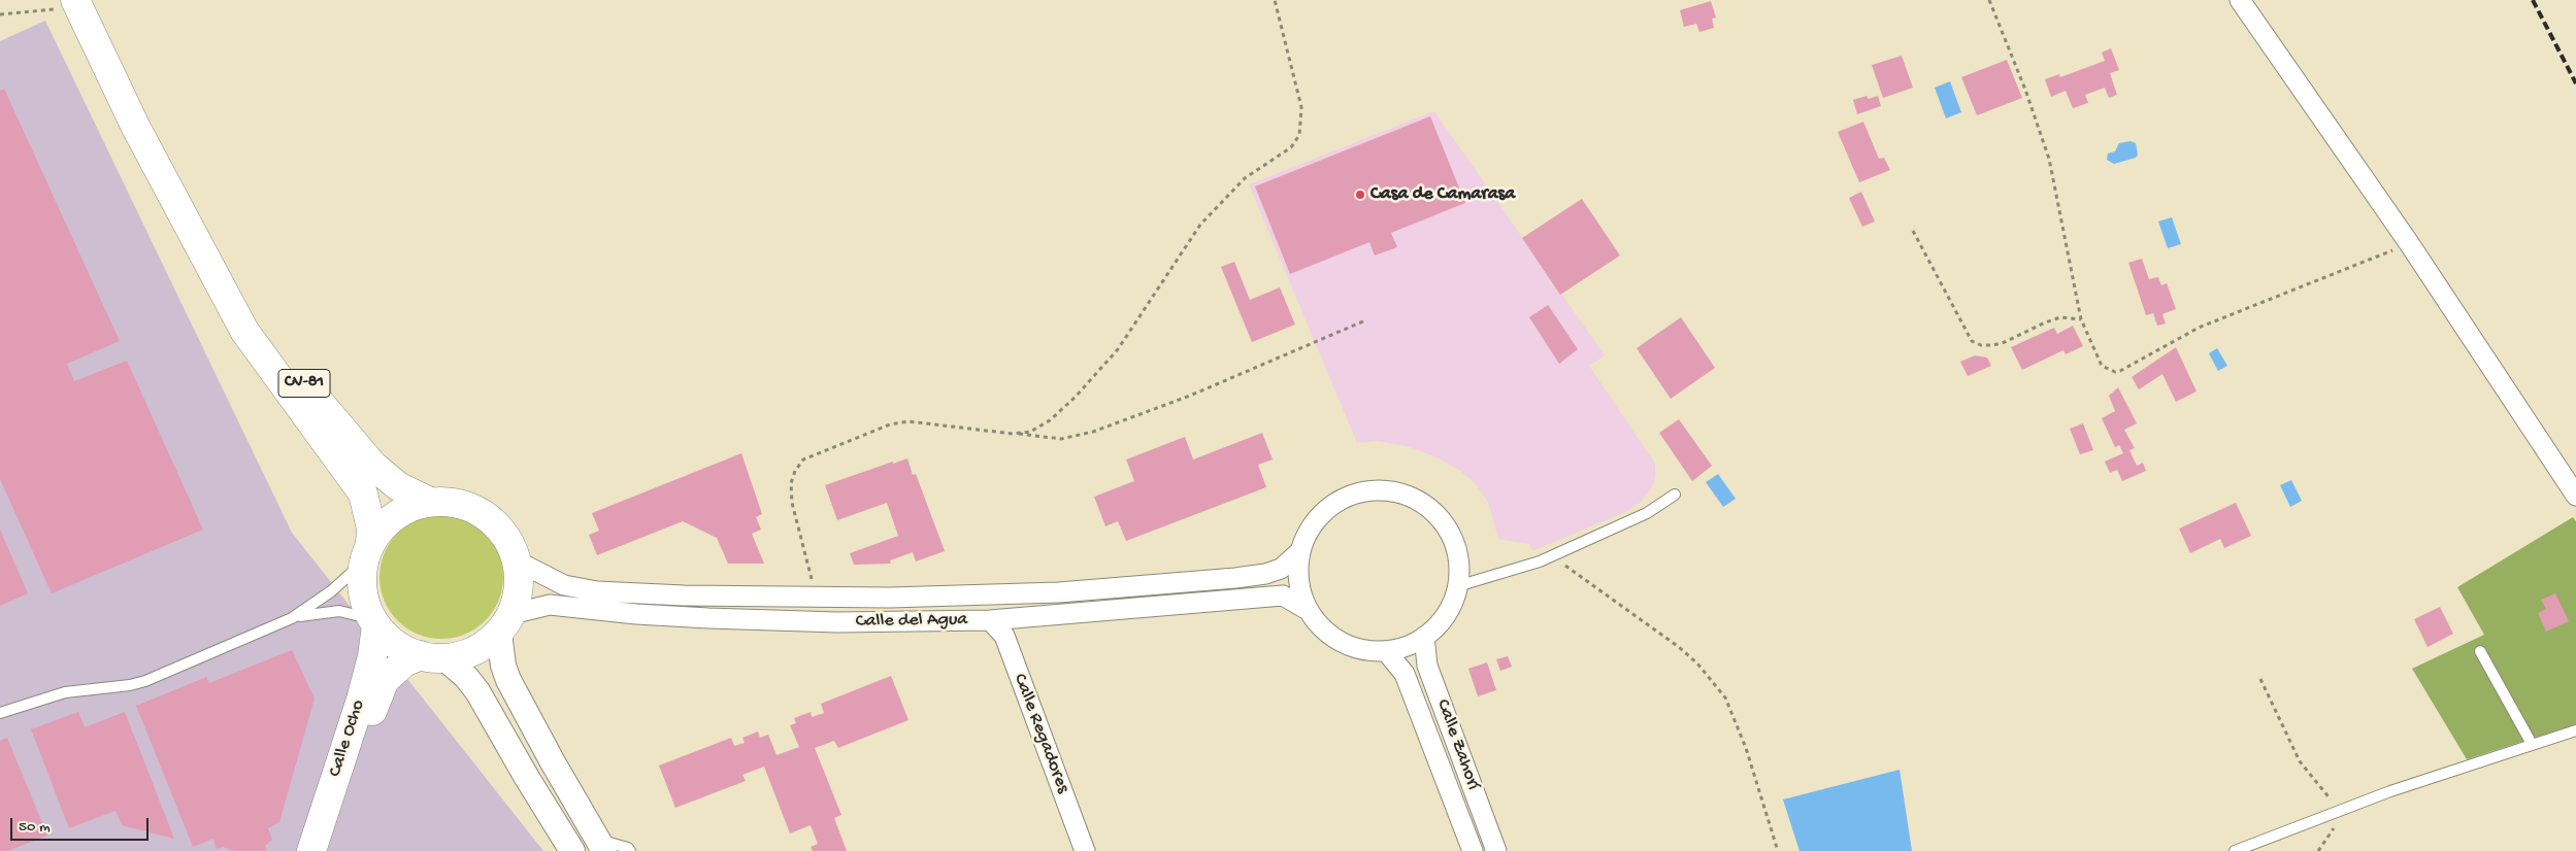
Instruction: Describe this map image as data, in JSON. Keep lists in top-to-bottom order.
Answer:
{
  "streets": {
    "main road": ["CV-81", "Calle Ocho"],
    "street": ["Calle del Agua", "Calle Regadores", "Calle Zahorí"]
  },
  "crossings": [
    ["CV-81", "Calle del Agua"],
    ["CV-81", "Calle Ocho"],
    ["Calle del Agua", "Calle Regadores"],
    ["Calle del Agua", "Calle Ocho"],
    ["Calle del Agua", "Calle Zahorí"]
  ],
  "places": ["Casa de Camarasa"],
  "scale_bar": "50 m"
}
